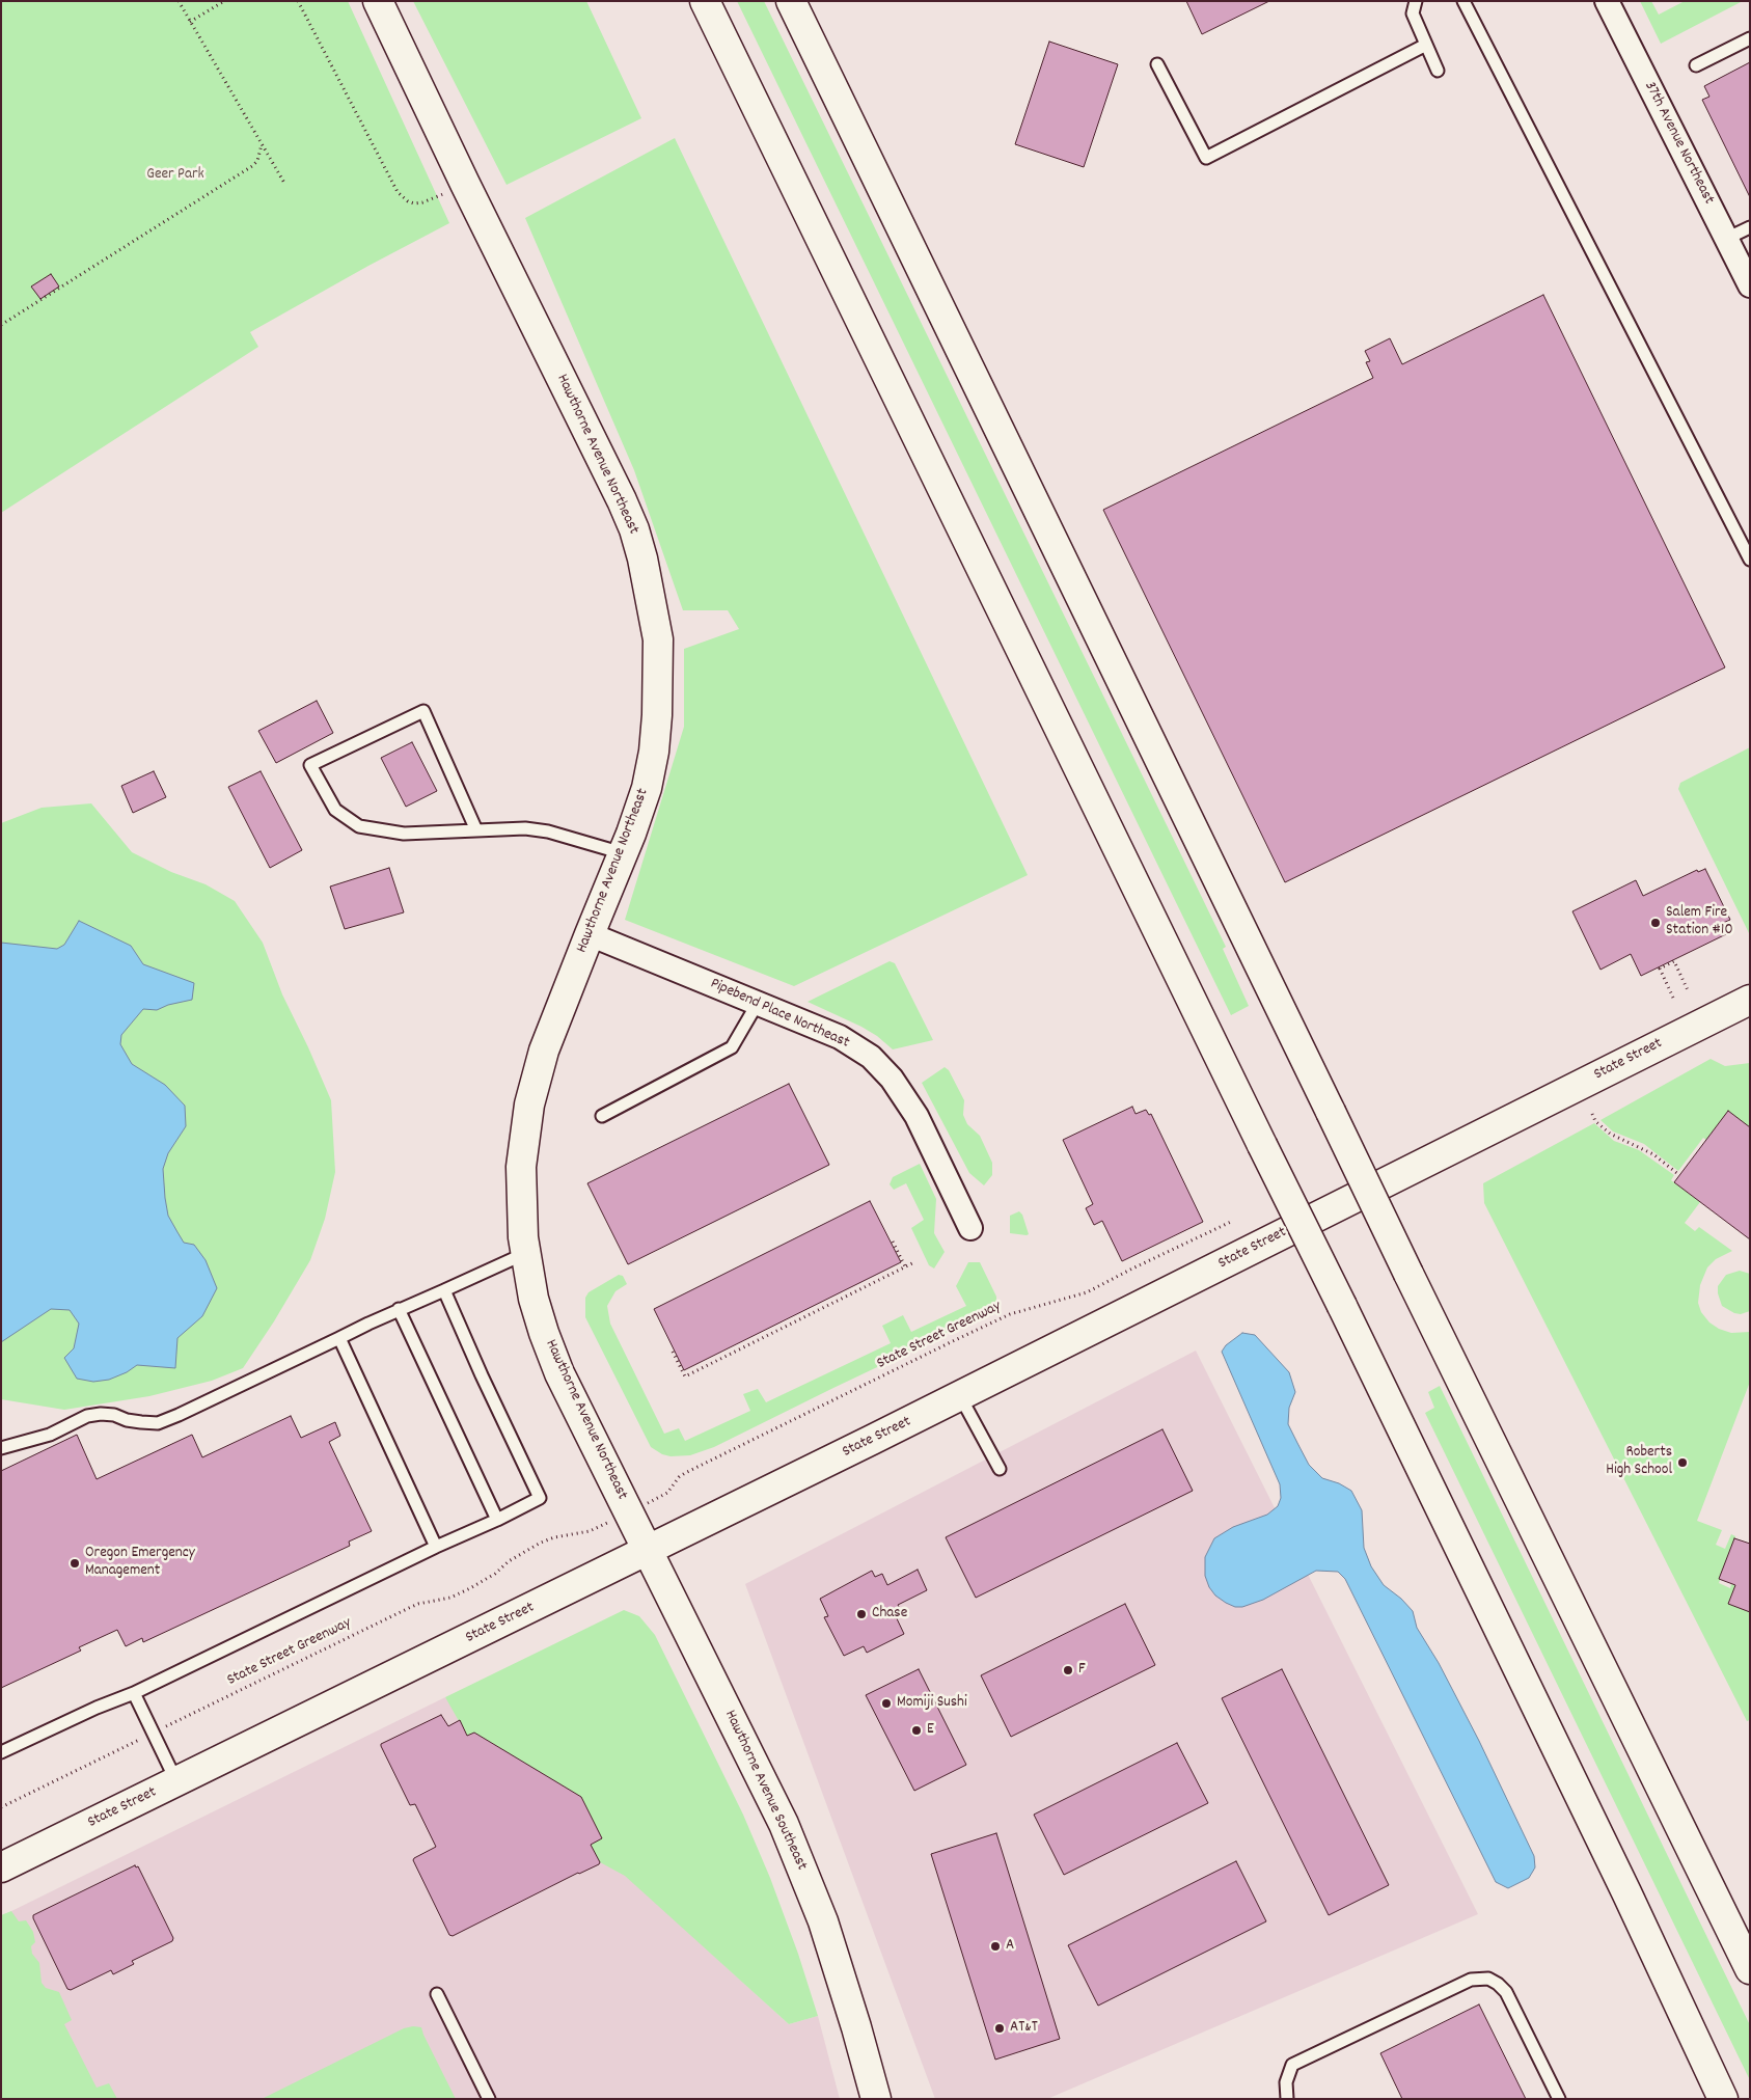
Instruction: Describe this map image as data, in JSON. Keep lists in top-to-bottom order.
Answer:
{
  "streets": {
    "main road": ["Hawthorne Avenue Northeast", "State Street", "Hawthorne Avenue Southeast"],
    "street": ["37th Avenue Northeast", "Pipebend Place Northeast"],
    "path": ["State Street Greenway"]
  },
  "crossings": [
    ["Hawthorne Avenue Northeast", "Pipebend Place Northeast"],
    ["Hawthorne Avenue Northeast", "State Street"],
    ["Hawthorne Avenue Northeast", "Hawthorne Avenue Southeast"],
    ["State Street", "Hawthorne Avenue Southeast"]
  ],
  "parks": ["Geer Park"],
  "places": [
    "Salem Fire Station #10",
    "Roberts High School",
    "Oregon Emergency Management",
    "Chase",
    "F",
    "Momiji Sushi",
    "E",
    "A",
    "AT&T"
  ]
}
